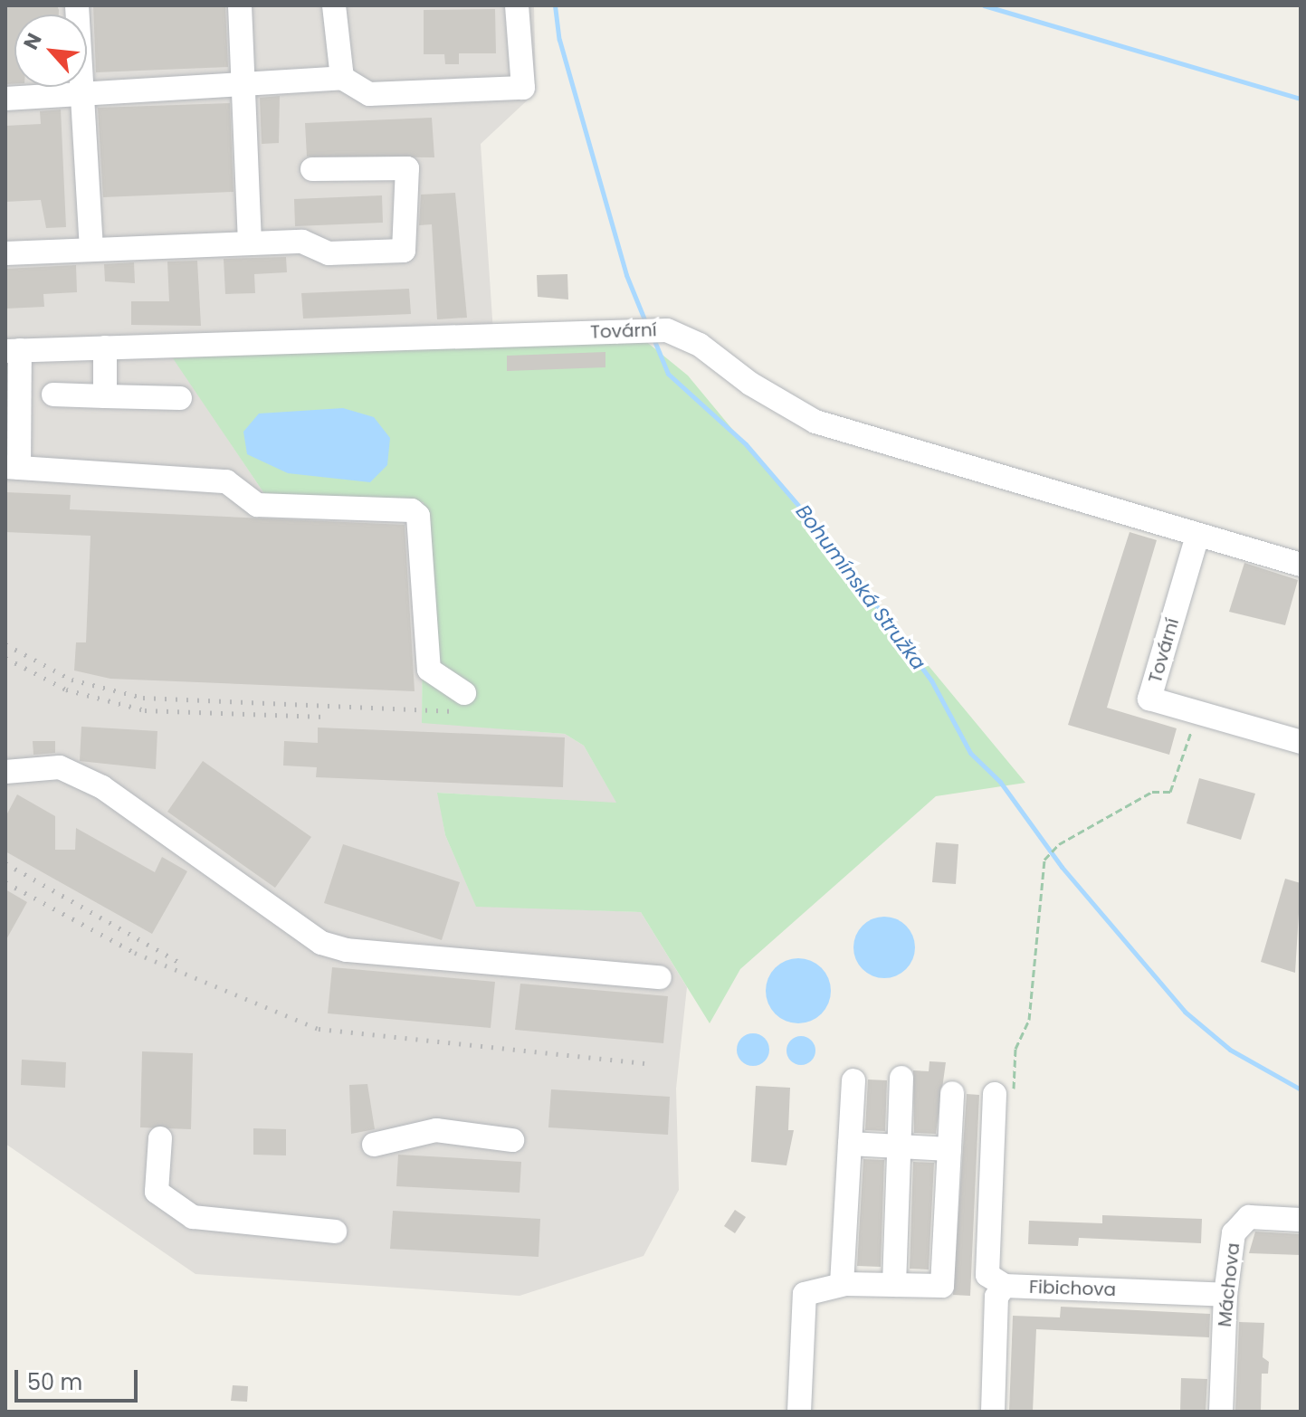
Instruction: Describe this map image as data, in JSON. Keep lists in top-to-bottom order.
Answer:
{
  "streets": {
    "street": ["Tovární", "Máchova", "Fibichova"]
  },
  "crossings": [
    ["Máchova", "Fibichova"]
  ],
  "water": ["Bohumínská Stružka"],
  "scale_bar": "50 m",
  "north": "top left"
}
